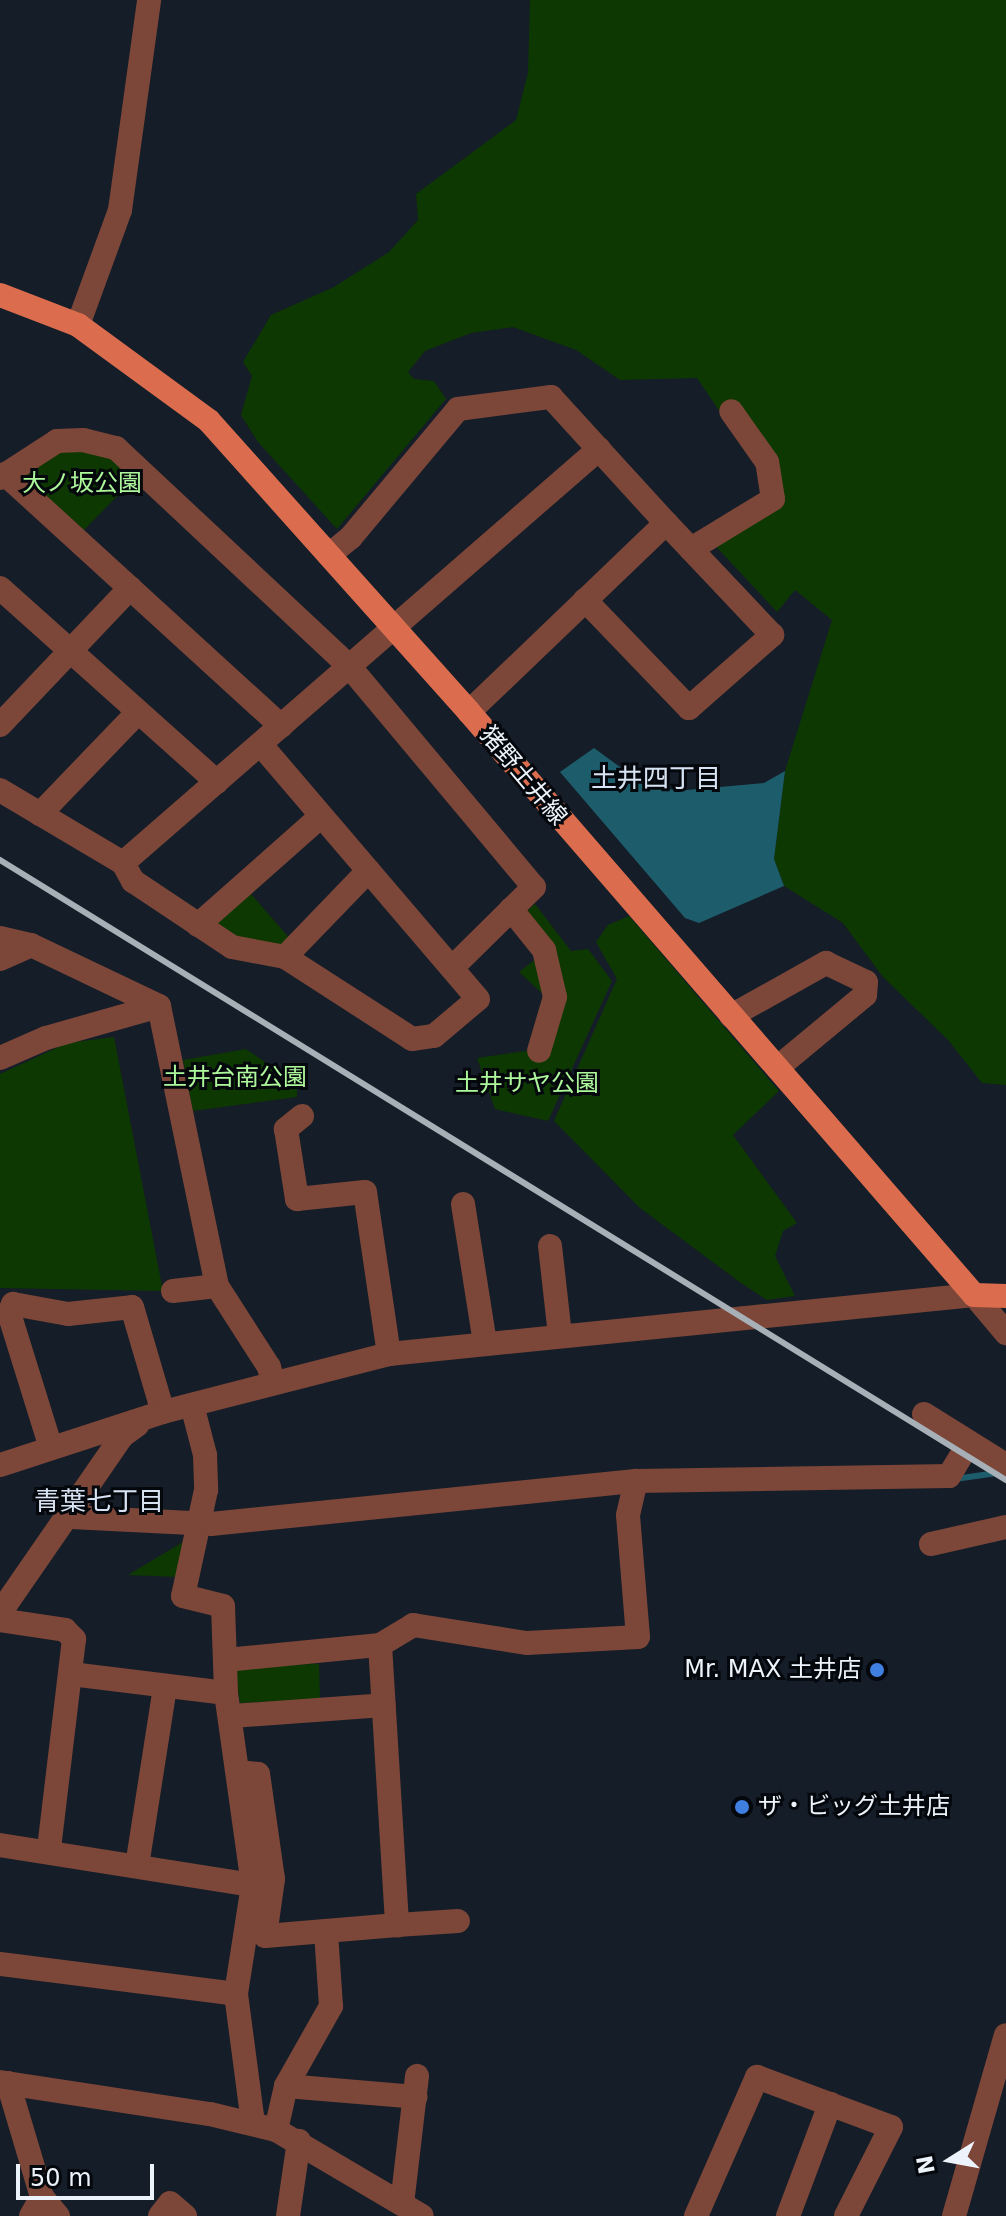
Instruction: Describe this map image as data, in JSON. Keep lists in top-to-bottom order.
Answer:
{
  "streets": {
    "main road": ["猪野土井線"]
  },
  "districts": ["土井四丁目", "青葉七丁目"],
  "parks": ["大ノ坂公園", "土井台南公園", "土井サヤ公園"],
  "places": ["Mr. MAX 土井店", "ザ・ビッグ土井店"],
  "scale_bar": "50 m",
  "north": "left"
}
